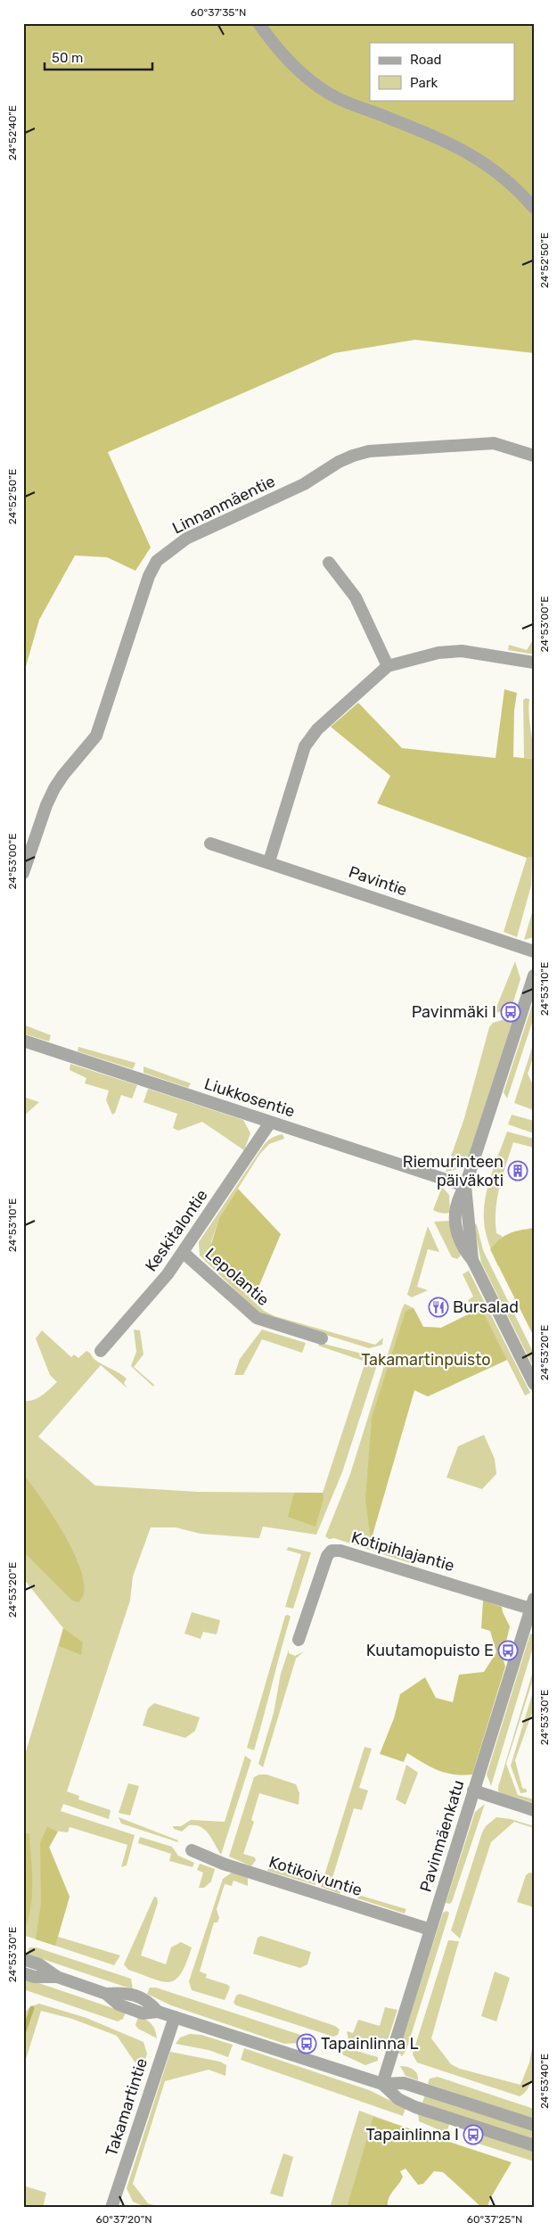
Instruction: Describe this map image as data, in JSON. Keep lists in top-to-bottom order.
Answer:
{
  "streets": {
    "street": [
      "Linnanmäentie",
      "Pavintie",
      "Liukkosentie",
      "Keskitalontie",
      "Lepolantie",
      "Kotipihlajantie",
      "Pavinmäenkatu",
      "Kotikoivuntie",
      "Takamartintie"
    ]
  },
  "crossings": [
    ["Liukkosentie", "Keskitalontie"],
    ["Keskitalontie", "Lepolantie"],
    ["Kotipihlajantie", "Pavinmäenkatu"],
    ["Pavinmäenkatu", "Kotikoivuntie"]
  ],
  "parks": ["Takamartinpuisto"],
  "places": {
    "bus stop": [
      "Pavinmäki I",
      "Kuutamopuisto E",
      "Tapainlinna L",
      "Tapainlinna I"
    ],
    "building": ["Riemurinteen päiväkoti"],
    "restaurant": ["Bursalad"]
  },
  "legend": ["Road", "Park"],
  "scale_bar": "50 m",
  "coordinates": [
    "60°37'35\"N",
    "24°52'40\"E",
    "24°52'50\"E",
    "24°53'00\"E",
    "24°53'10\"E",
    "24°53'20\"E",
    "24°53'30\"E",
    "24°53'40\"E",
    "60°37'20\"N",
    "60°37'25\"N"
  ]
}
